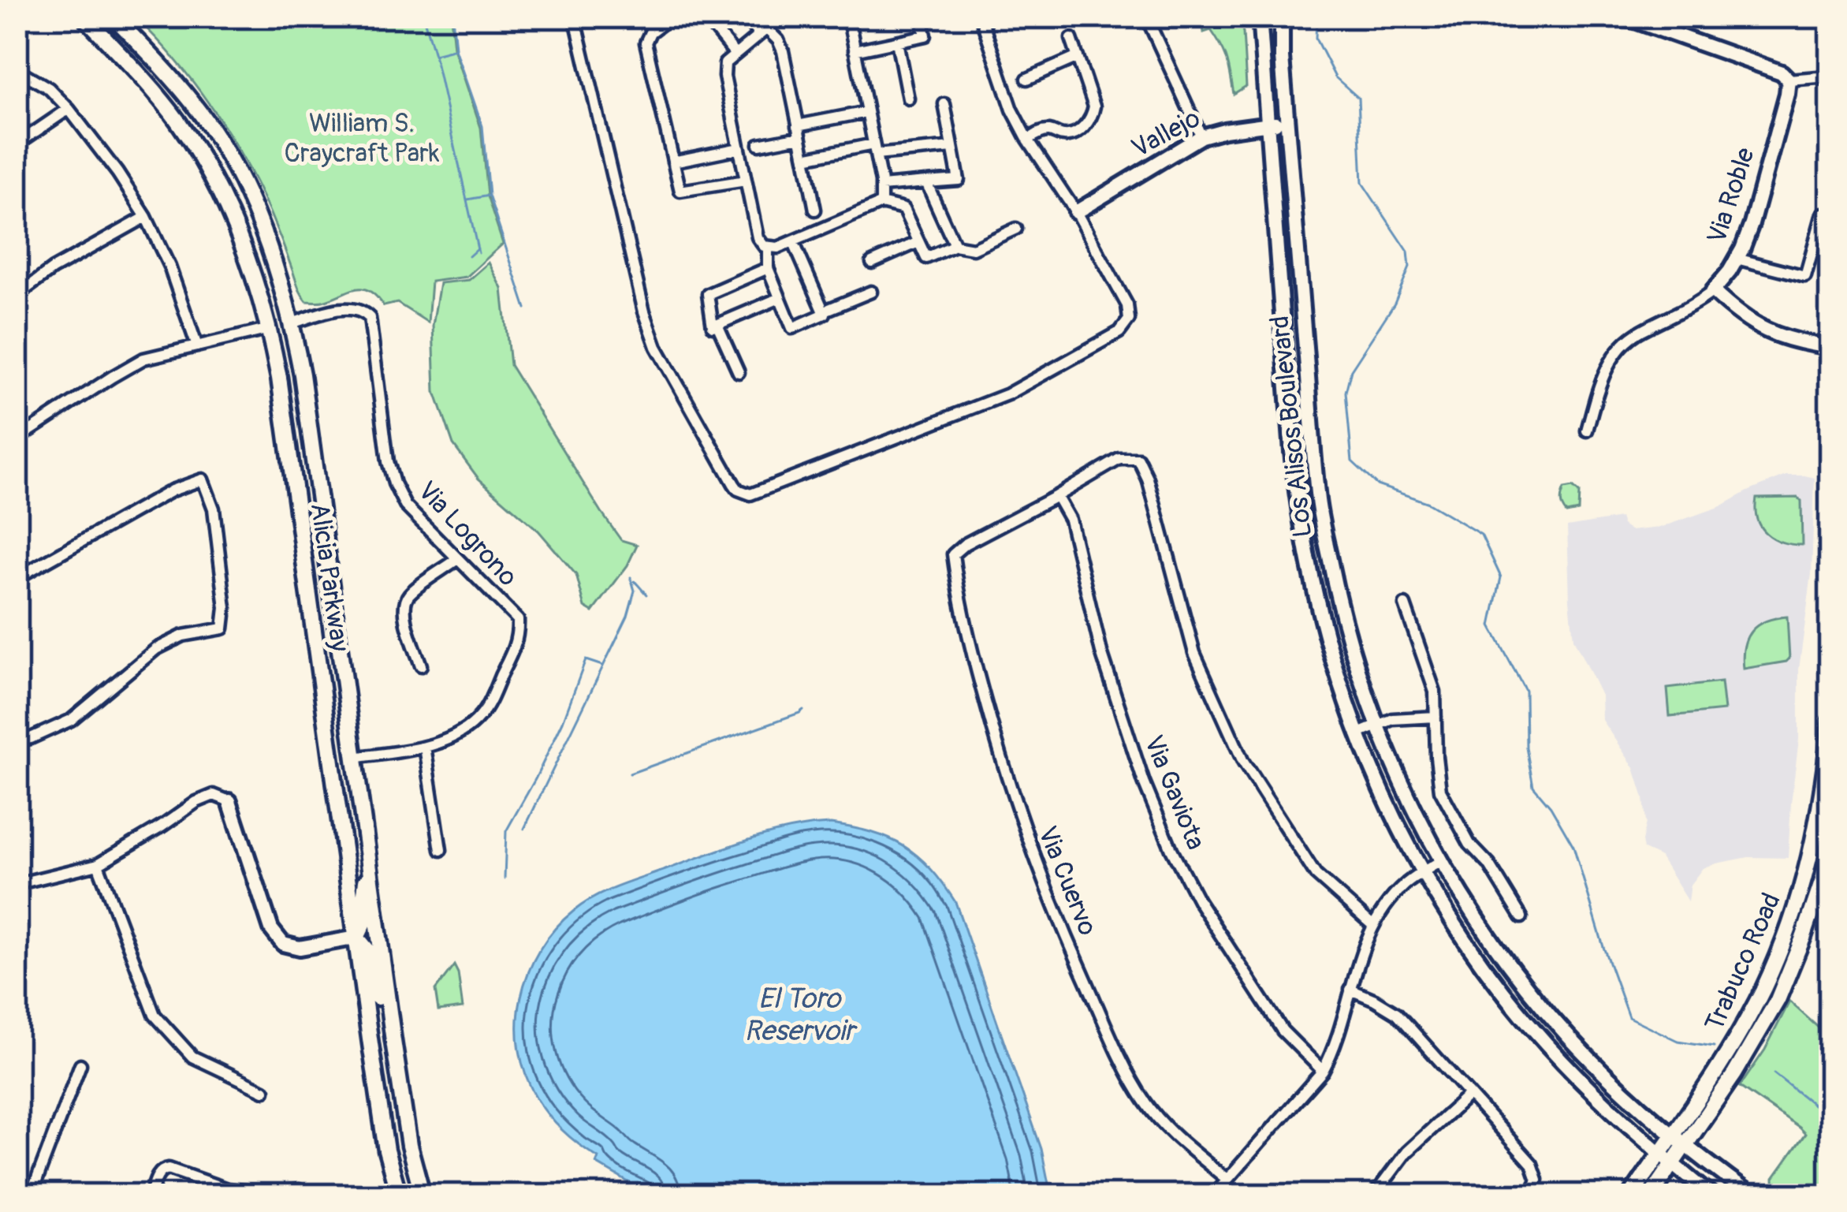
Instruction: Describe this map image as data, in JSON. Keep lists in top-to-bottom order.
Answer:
{
  "streets": {
    "main road": [
      "Vallejo",
      "Via Roble",
      "Los Alisos Boulevard",
      "Alicia Parkway",
      "Trabuco Road"
    ],
    "street": ["Via Logrono", "Via Gaviota", "Via Cuervo"]
  },
  "crossings": [
    ["Vallejo", "Los Alisos Boulevard"],
    ["Los Alisos Boulevard", "Trabuco Road"],
    ["Via Logrono", "Alicia Parkway"],
    ["Via Gaviota", "Via Cuervo"]
  ],
  "water": ["El Toro Reservoir"],
  "parks": ["William S. Craycraft Park"]
}
